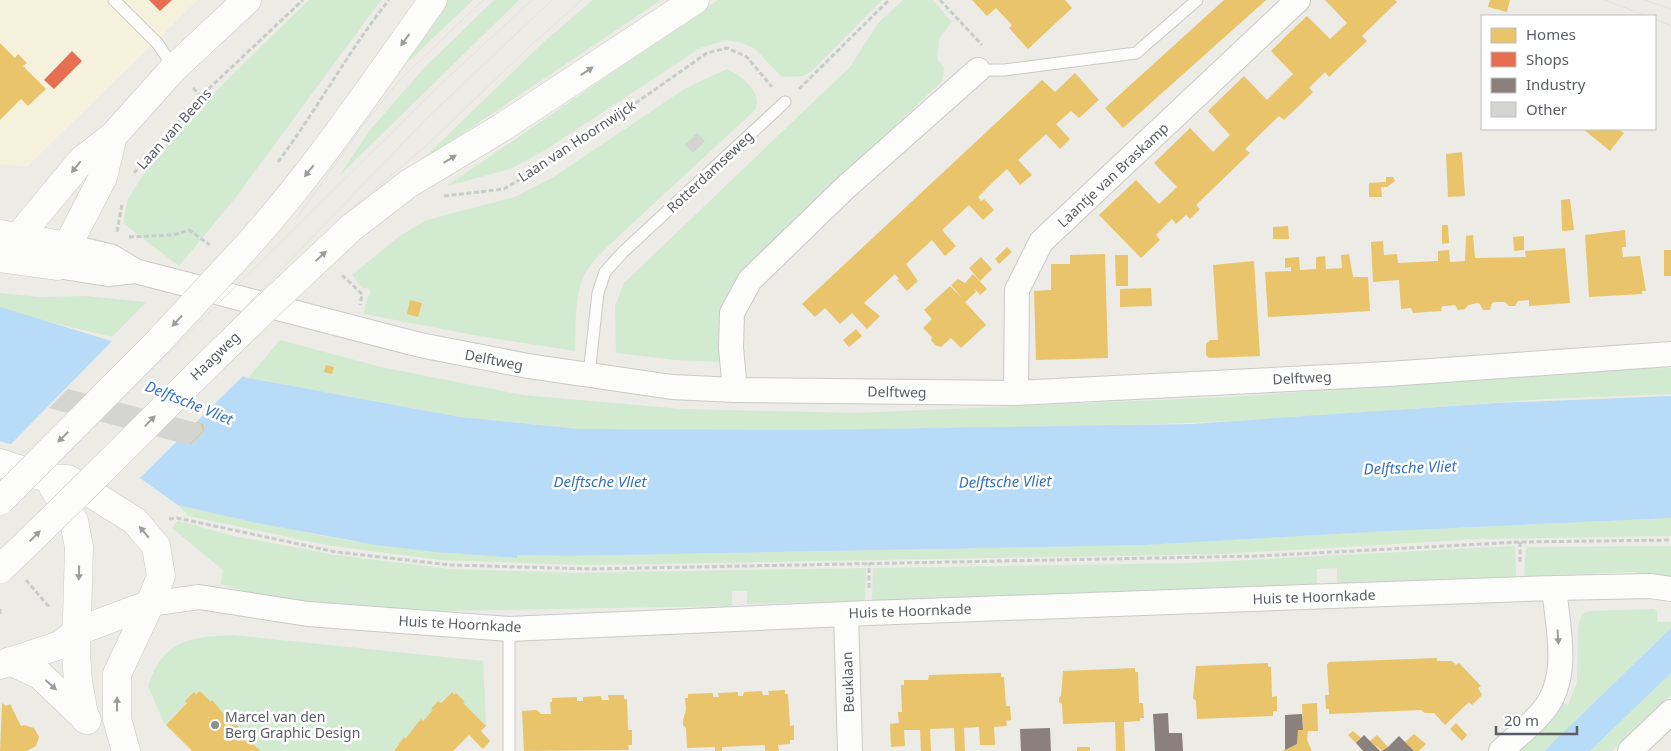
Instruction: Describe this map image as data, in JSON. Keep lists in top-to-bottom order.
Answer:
{
  "streets": {
    "main road": ["Haagweg"],
    "street": [
      "Laantje van Braskamp",
      "Delftweg",
      "Huis te Hoornkade",
      "Beuklaan"
    ],
    "lane": ["Rotterdamseweg"],
    "path": ["Laan van Beens", "Laan van Hoornwijck"]
  },
  "crossings": [
    ["Laan van Hoornwijck", "Rotterdamseweg"],
    ["Rotterdamseweg", "Delftweg"],
    ["Laantje van Braskamp", "Delftweg"],
    ["Huis te Hoornkade", "Beuklaan"]
  ],
  "water": ["Delftsche Vliet"],
  "places": ["Marcel van den Berg Graphic Design"],
  "legend": [
    "Homes",
    "Shops",
    "Industry",
    "Other"
  ],
  "scale_bar": "20 m"
}
